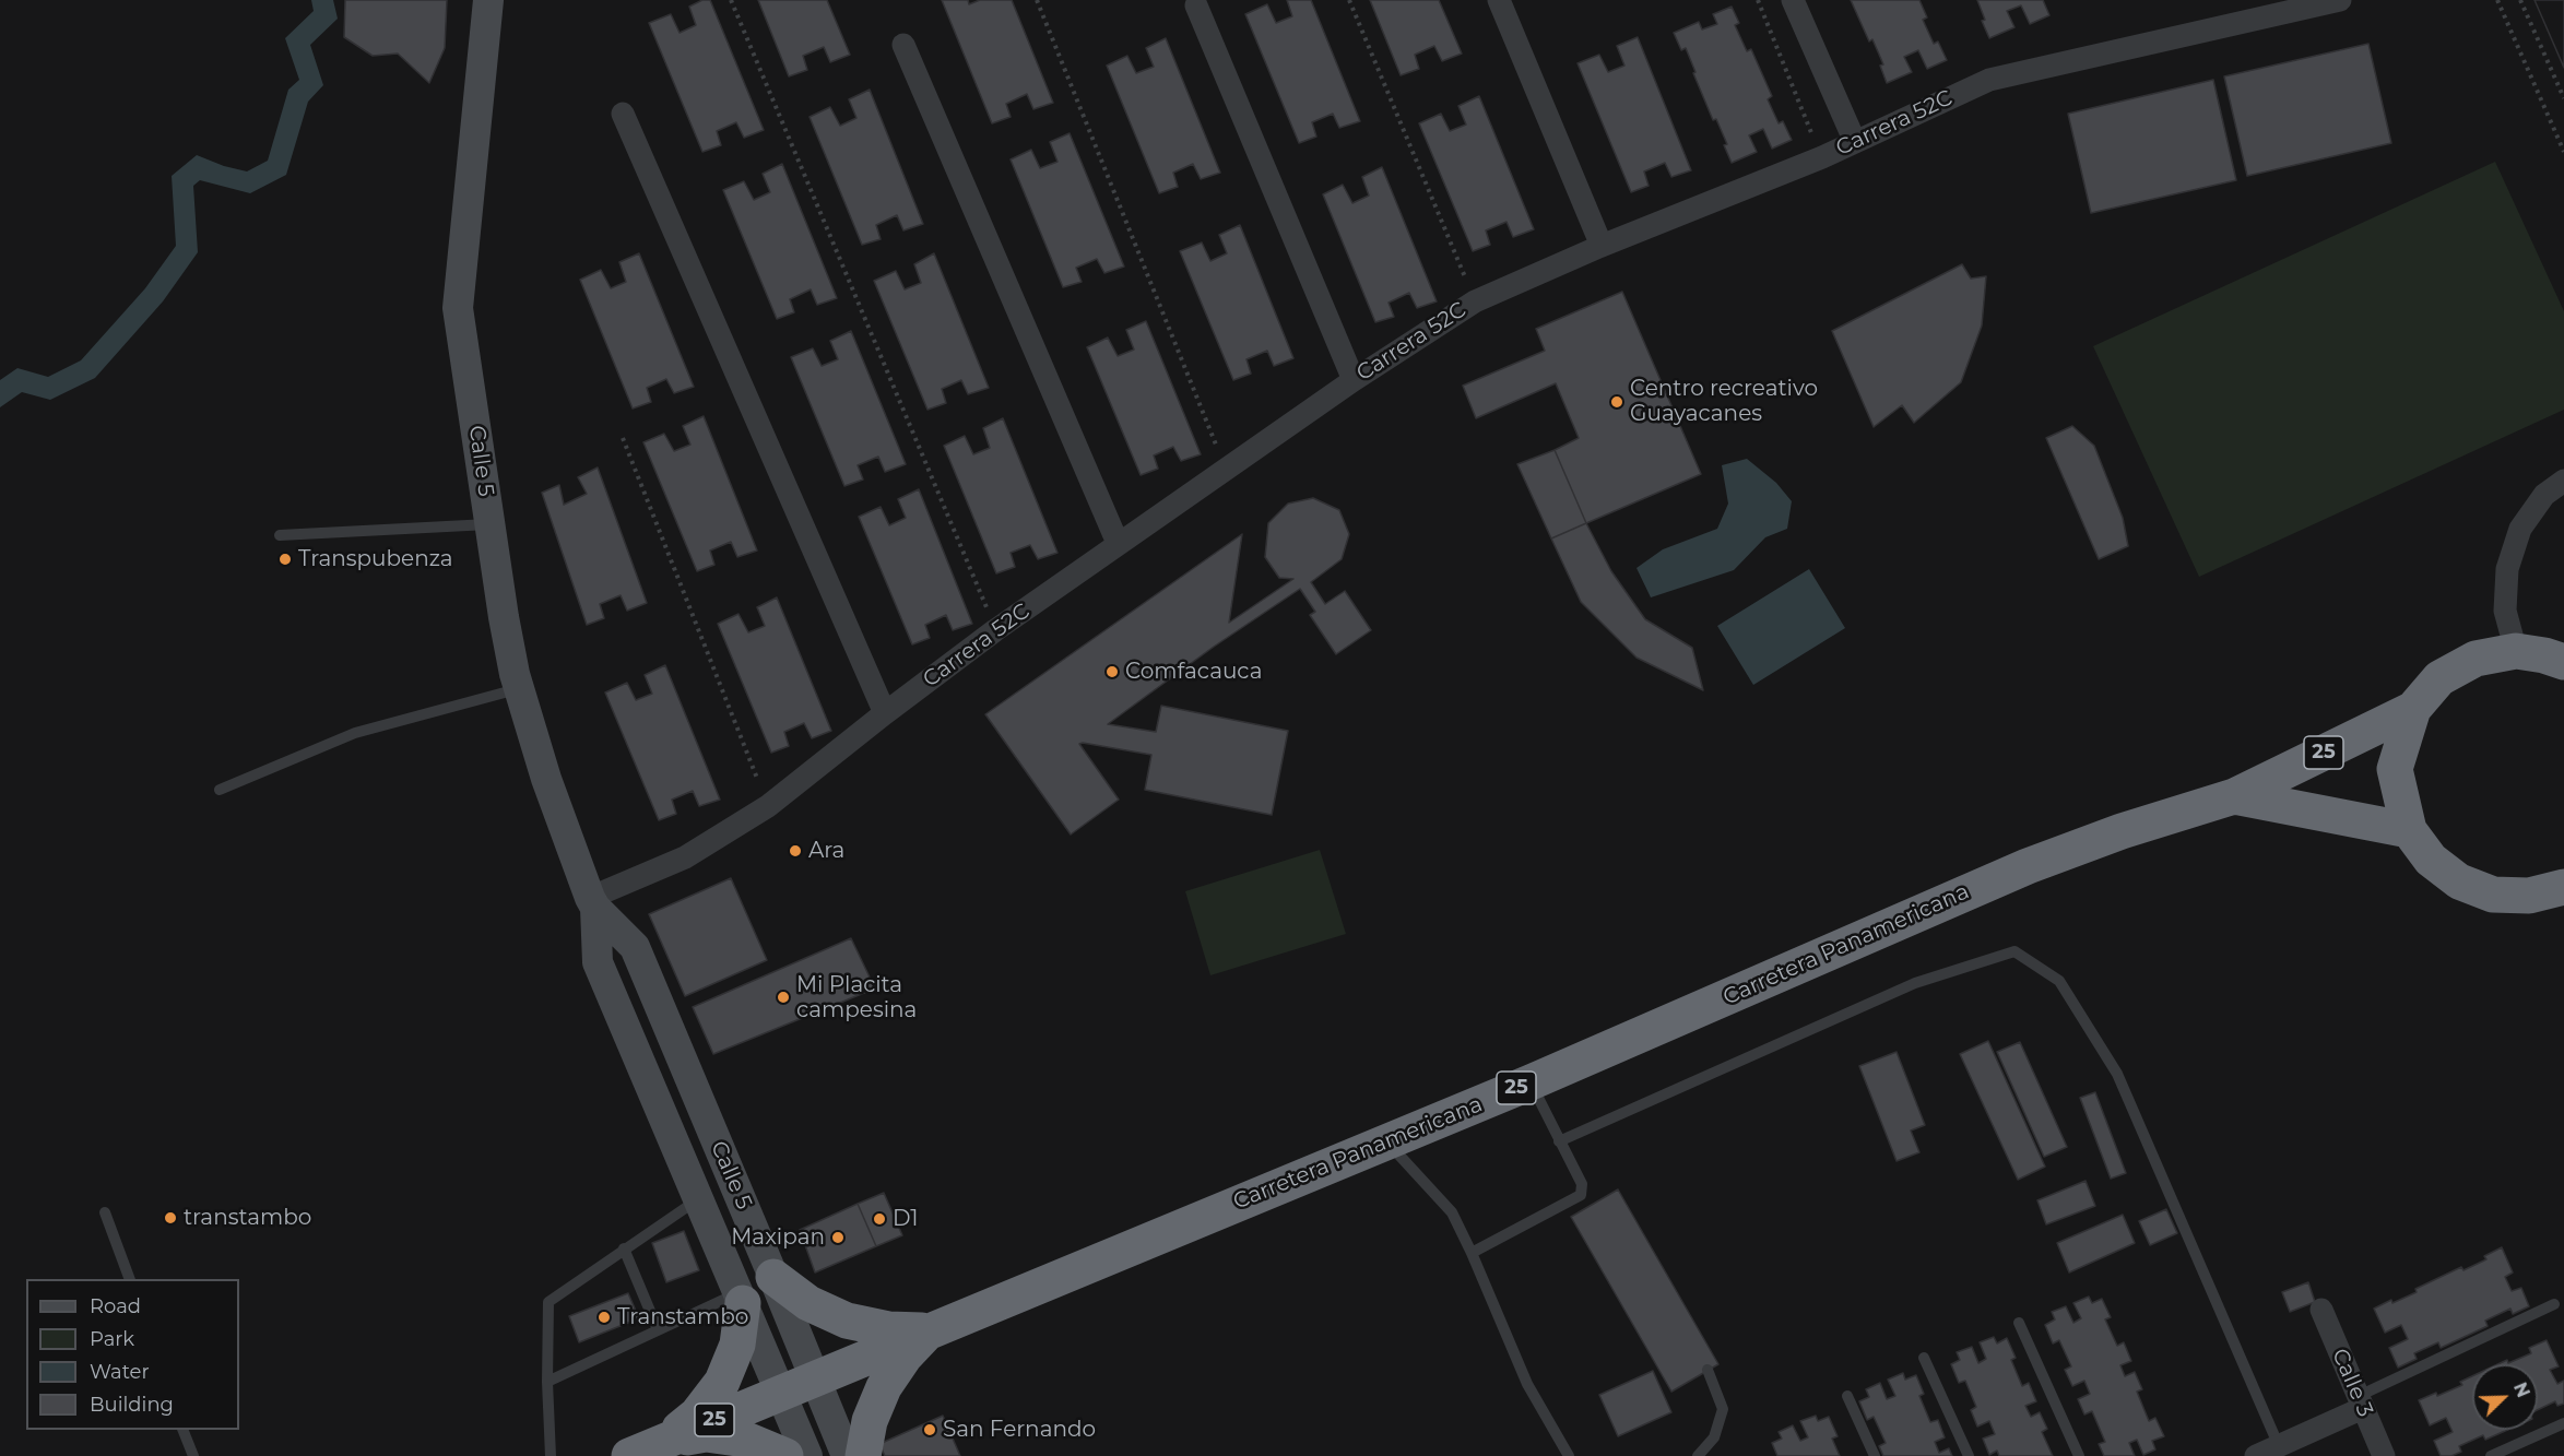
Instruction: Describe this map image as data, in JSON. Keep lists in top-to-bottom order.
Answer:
{
  "streets": {
    "highway": ["25", "Carretera Panamericana"],
    "main road": ["Calle 5"],
    "street": ["Carrera 52C", "Calle 3"]
  },
  "crossings": [
    ["Carrera 52C", "Calle 5"],
    ["Calle 5", "Carretera Panamericana"]
  ],
  "places": [
    "Centro recreativo Guayacanes",
    "Transpubenza",
    "Comfacauca",
    "Ara",
    "Mi Placita campesina",
    "transtambo",
    "D1",
    "Maxipan",
    "Transtambo",
    "San Fernando"
  ],
  "legend": [
    "Road",
    "Park",
    "Water",
    "Building"
  ],
  "north": "top right"
}
